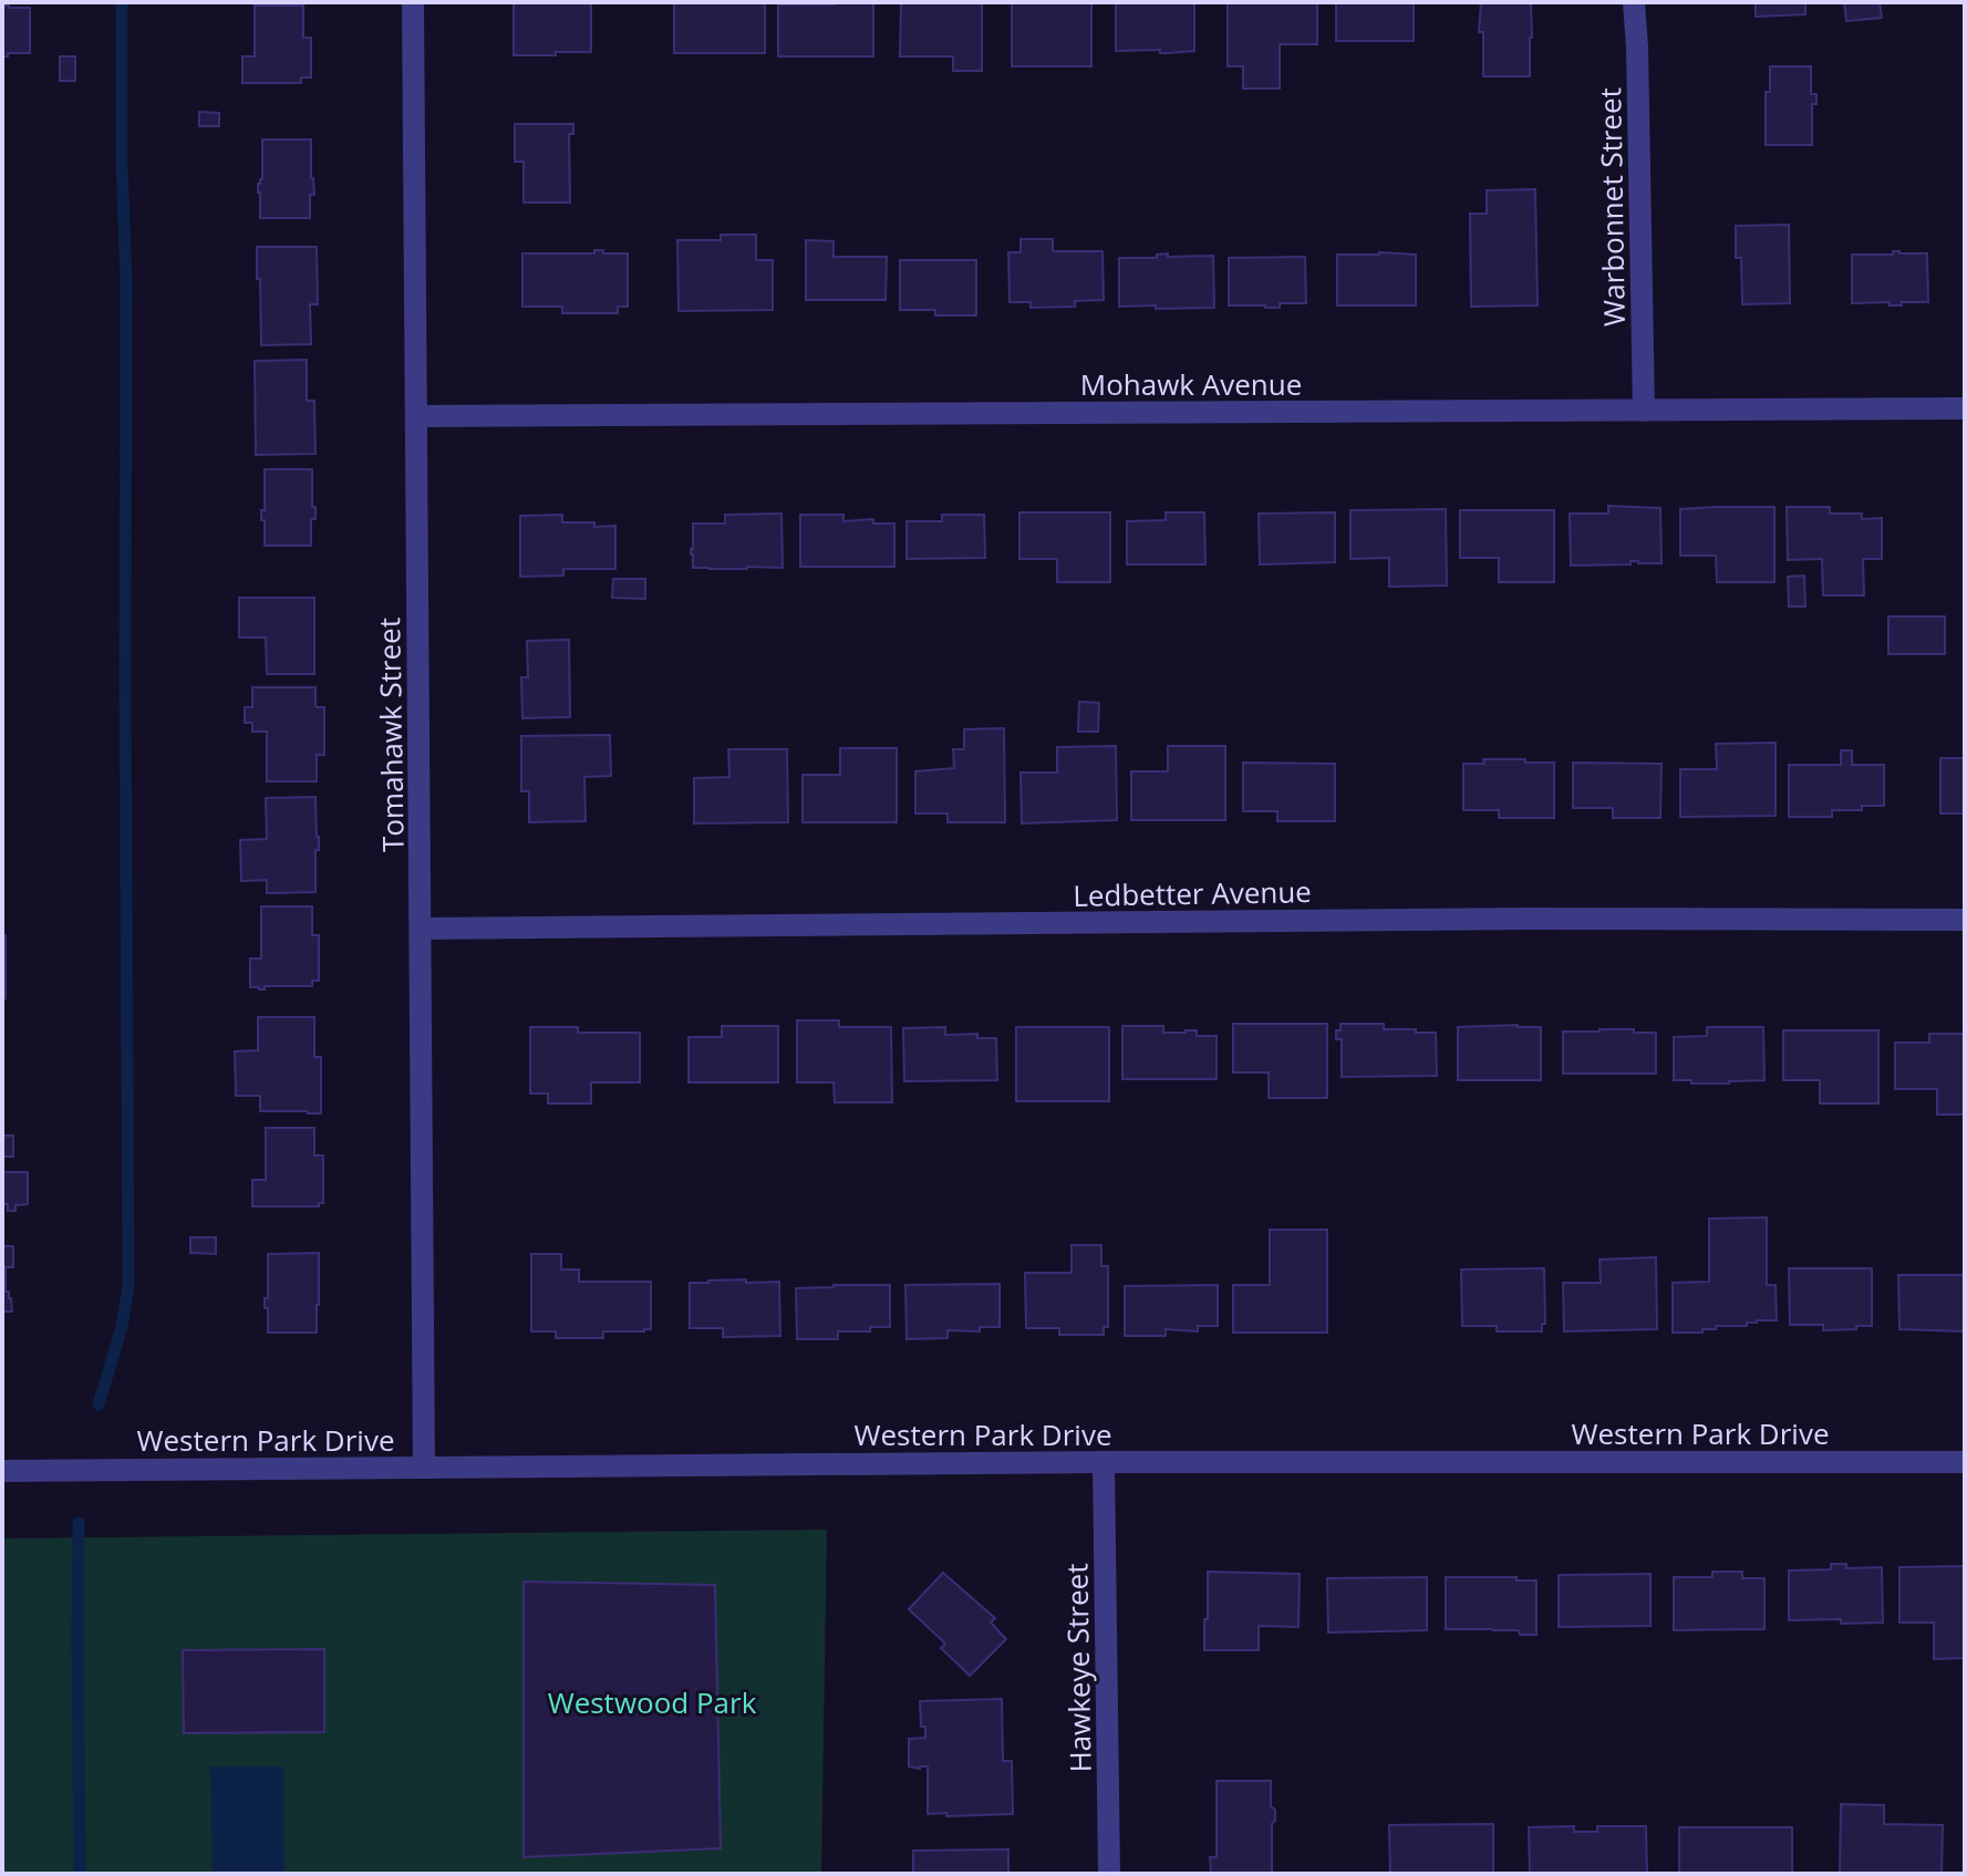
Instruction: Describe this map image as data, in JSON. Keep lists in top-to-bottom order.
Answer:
{
  "streets": {
    "street": [
      "Warbonnet Street",
      "Mohawk Avenue",
      "Tomahawk Street",
      "Ledbetter Avenue",
      "Western Park Drive",
      "Hawkeye Street"
    ]
  },
  "crossings": [
    ["Warbonnet Street", "Mohawk Avenue"],
    ["Mohawk Avenue", "Tomahawk Street"],
    ["Tomahawk Street", "Ledbetter Avenue"],
    ["Tomahawk Street", "Western Park Drive"],
    ["Western Park Drive", "Hawkeye Street"]
  ],
  "parks": ["Westwood Park"]
}
